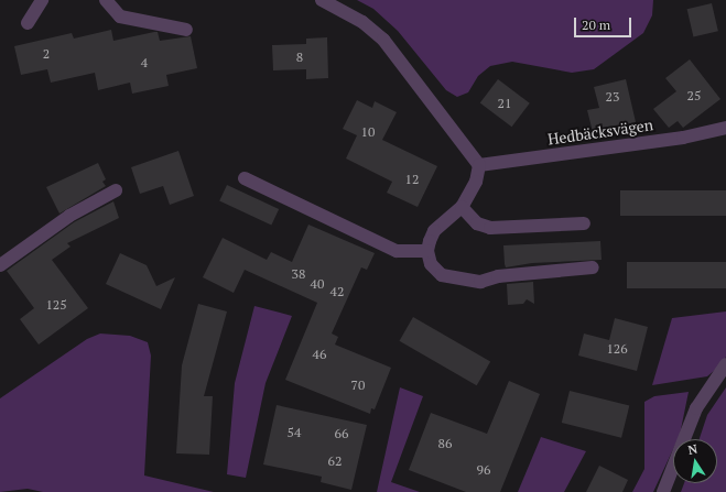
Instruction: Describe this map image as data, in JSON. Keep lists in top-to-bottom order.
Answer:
{
  "streets": {
    "street": ["Hedbäcksvägen"]
  },
  "house_numbers": [
    "2",
    "8",
    "4",
    "25",
    "23",
    "21",
    "10",
    "12",
    "38",
    "40",
    "42",
    "125",
    "126",
    "46",
    "70",
    "54",
    "66",
    "86",
    "62",
    "96"
  ],
  "scale_bar": "20 m",
  "north": "top"
}
